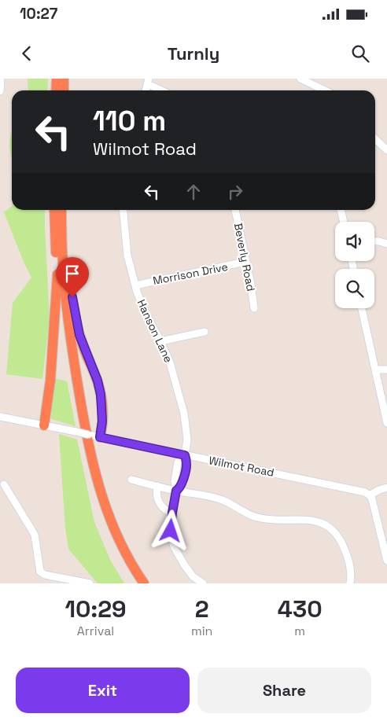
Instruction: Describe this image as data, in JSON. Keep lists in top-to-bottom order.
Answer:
{
  "streets": {
    "street": [
      "Beverly Road",
      "Morrison Drive",
      "Hanson Lane",
      "Wilmot Road"
    ]
  },
  "crossings": [
    ["Beverly Road", "Morrison Drive"],
    ["Morrison Drive", "Hanson Lane"],
    ["Hanson Lane", "Wilmot Road"]
  ],
  "page": {
    "status": "10:27",
    "header": "Turnly",
    "turn": ["110 m", "Wilmot Road"],
    "eta": [
      "10:29",
      "Arrival",
      "2",
      "min",
      "430",
      "m"
    ],
    "buttons": ["Exit", "Share"]
  }
}
